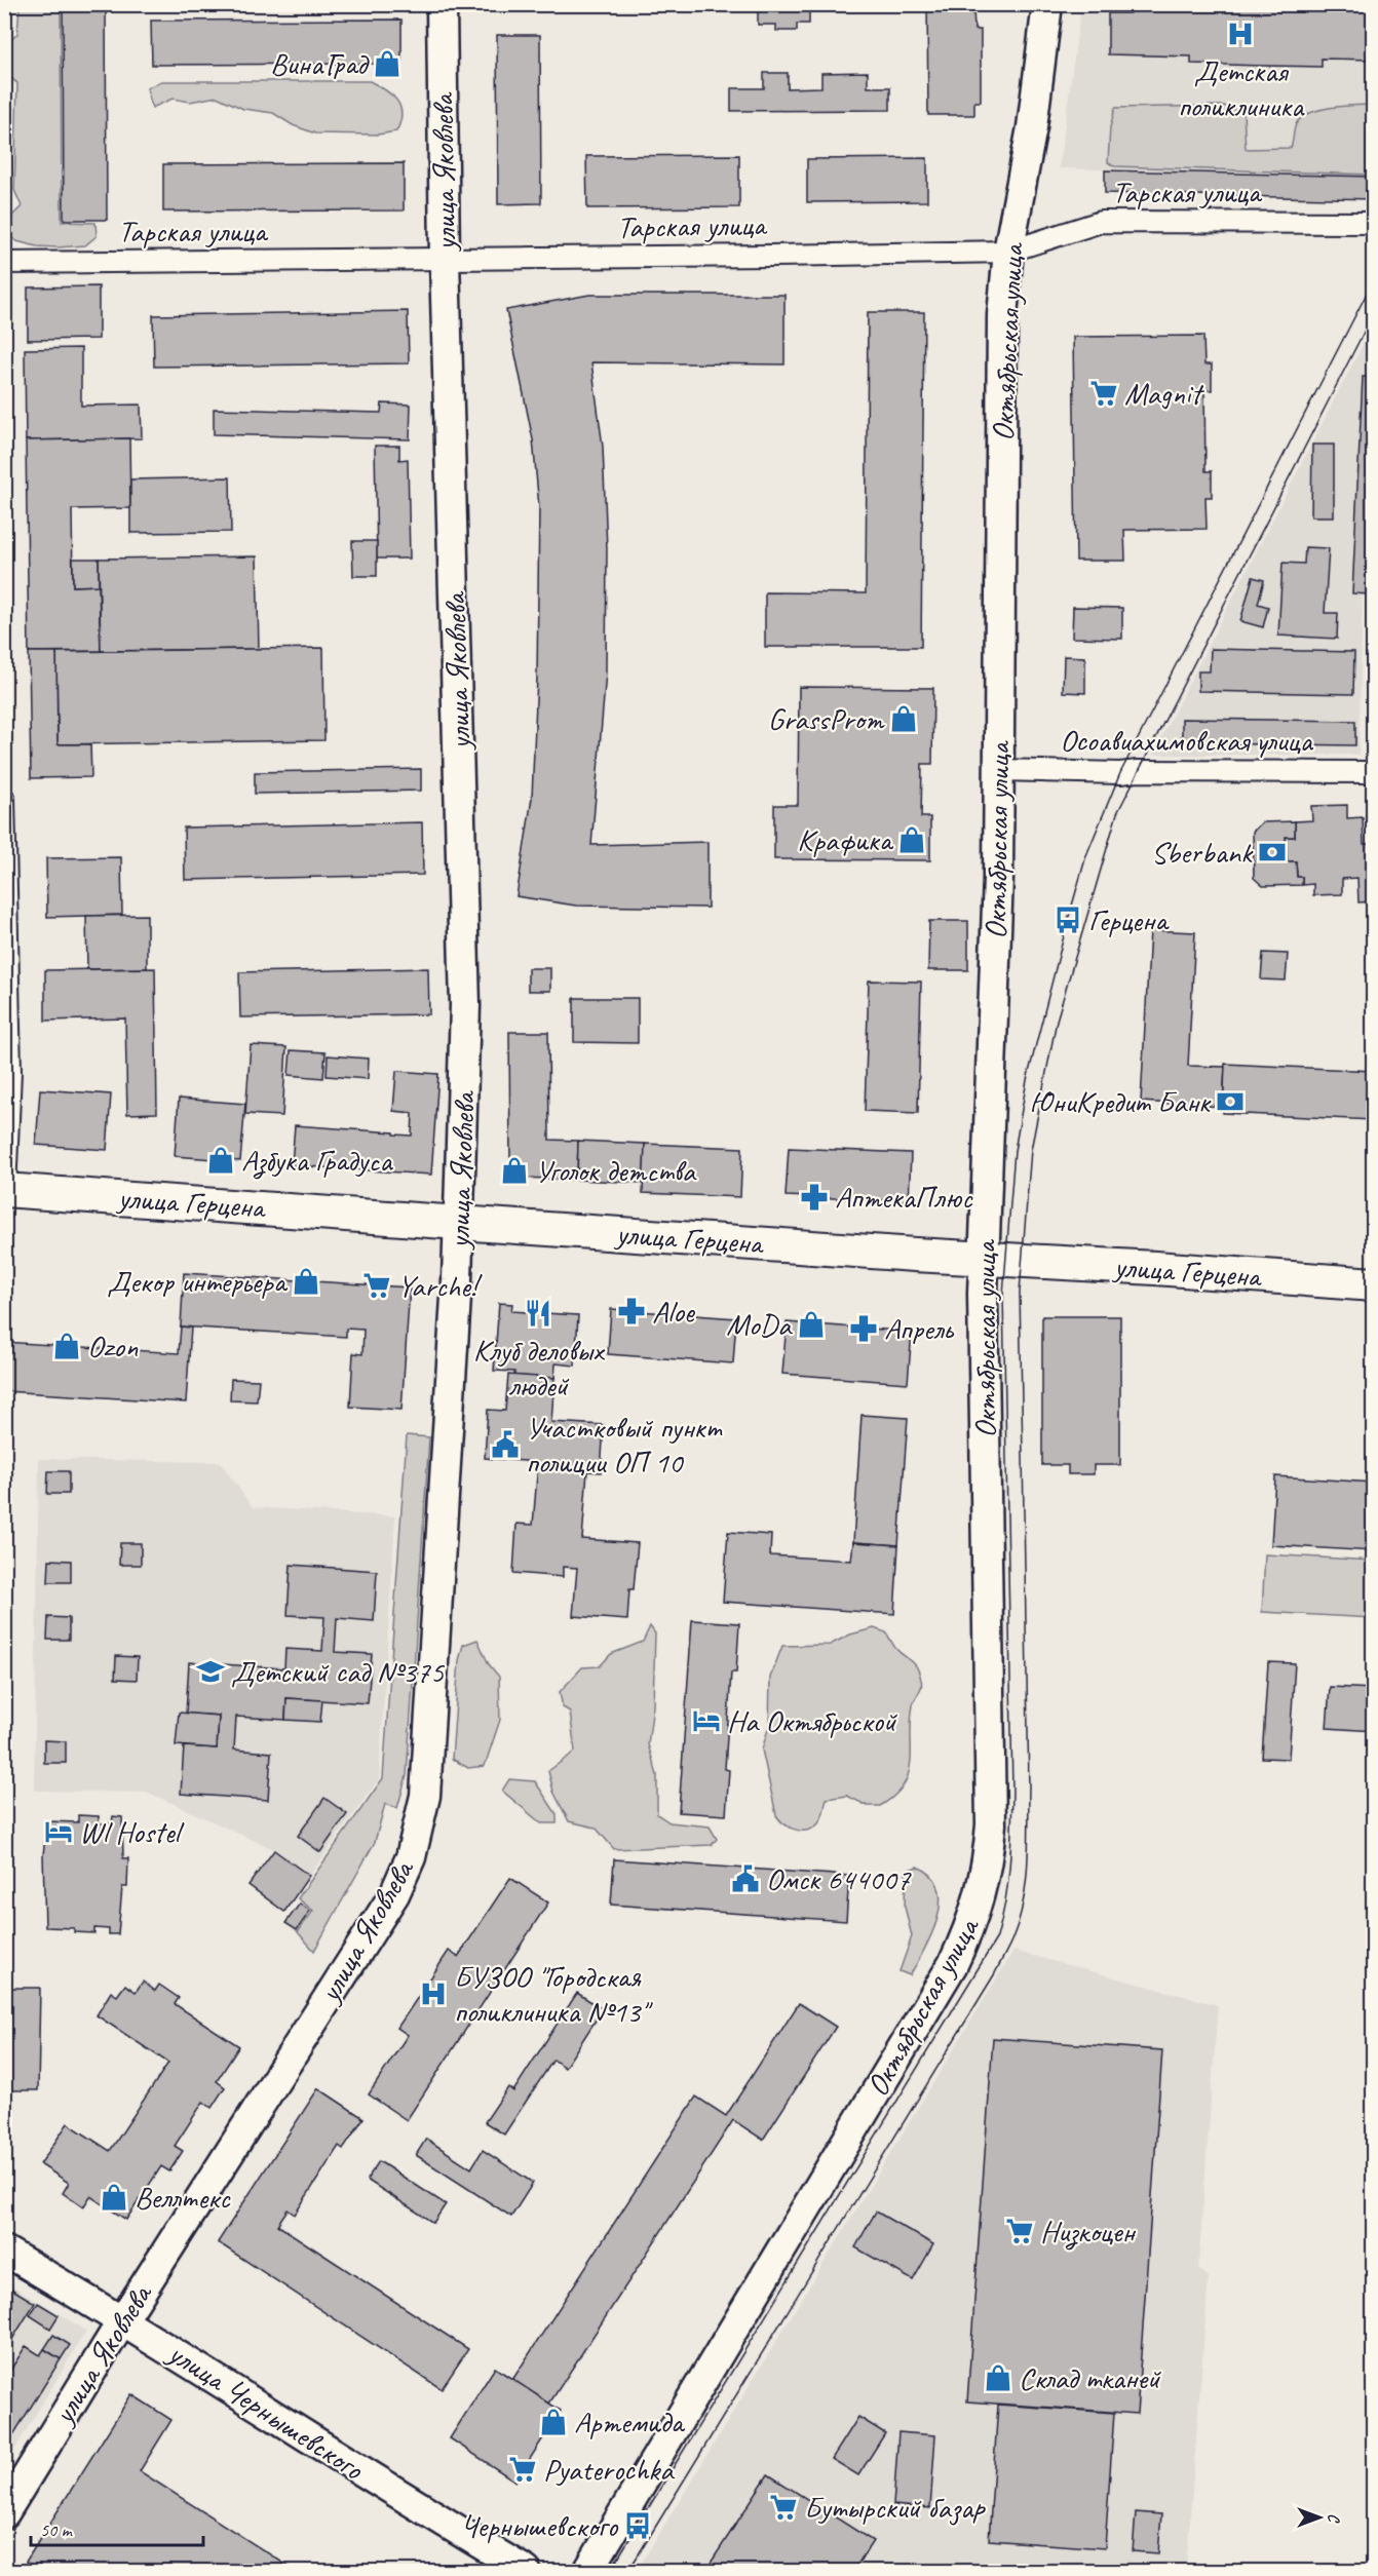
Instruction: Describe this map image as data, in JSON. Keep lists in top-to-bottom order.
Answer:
{
  "streets": {
    "main road": ["улица Герцена"],
    "street": [
      "улица Яковлева",
      "Тарская улица",
      "Октябрьская улица",
      "Осоавиахимовская улица",
      "улица Чернышевского"
    ]
  },
  "crossings": [
    ["улица Яковлева", "Тарская улица"],
    ["улица Яковлева", "улица Герцена"],
    ["улица Яковлева", "улица Чернышевского"],
    ["Тарская улица", "Октябрьская улица"],
    ["Октябрьская улица", "Осоавиахимовская улица"],
    ["Октябрьская улица", "улица Герцена"]
  ],
  "places": {
    "hospital": ["Детская поликлиника", "БУЗОО \"Городская поликлиника №13\""],
    "shop": [
      "ВинаГрад",
      "GrassProm",
      "Крафика",
      "Азбука Градуса",
      "Уголок детства",
      "Декор интерьера",
      "МоDa",
      "Ozon",
      "Веллтекс",
      "Склад тканей",
      "Артемида"
    ],
    "supermarket": [
      "Magnit",
      "Yarche!",
      "Низкоцен",
      "Pyaterochka",
      "Бутырский базар"
    ],
    "bank": ["Sberbank", "ЮниКредит Банк"],
    "bus stop": ["Герцена", "Чернышевского"],
    "pharmacy": ["АптекаПлюс", "Aloe", "Апрель"],
    "restaurant": ["Клуб деловых людей"],
    "public building": ["Участковый пункт полиции ОП 10", "Омск 644007"],
    "school or university": ["Детский сад №375"],
    "hotel": ["На Октябрьской", "Wl Hostel"]
  },
  "scale_bar": "50 m",
  "north": "right"
}
